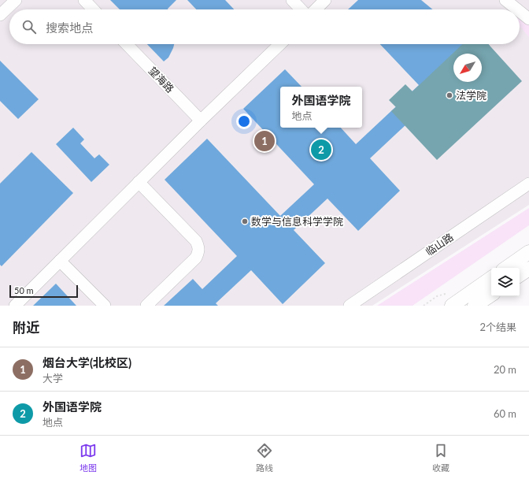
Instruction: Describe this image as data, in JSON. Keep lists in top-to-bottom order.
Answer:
{
  "streets": {
    "street": ["望海路", "临山路"]
  },
  "places": ["法学院", "数学与信息科学学院"],
  "scale_bar": "50 m",
  "north": "bottom left",
  "page": {
    "search": "搜索地点",
    "popup": ["外国语学院", "地点"],
    "pins": ["1", "2"],
    "scale": "50 m",
    "heading": ["附近", "2个结果"],
    "list": [
      {
        "mark": "1",
        "name": "烟台大学(北校区)",
        "note": "大学",
        "value": "20 m"
      },
      {
        "mark": "2",
        "name": "外国语学院",
        "note": "地点",
        "value": "60 m"
      }
    ],
    "nav": ["地图", "路线", "收藏"]
  }
}
